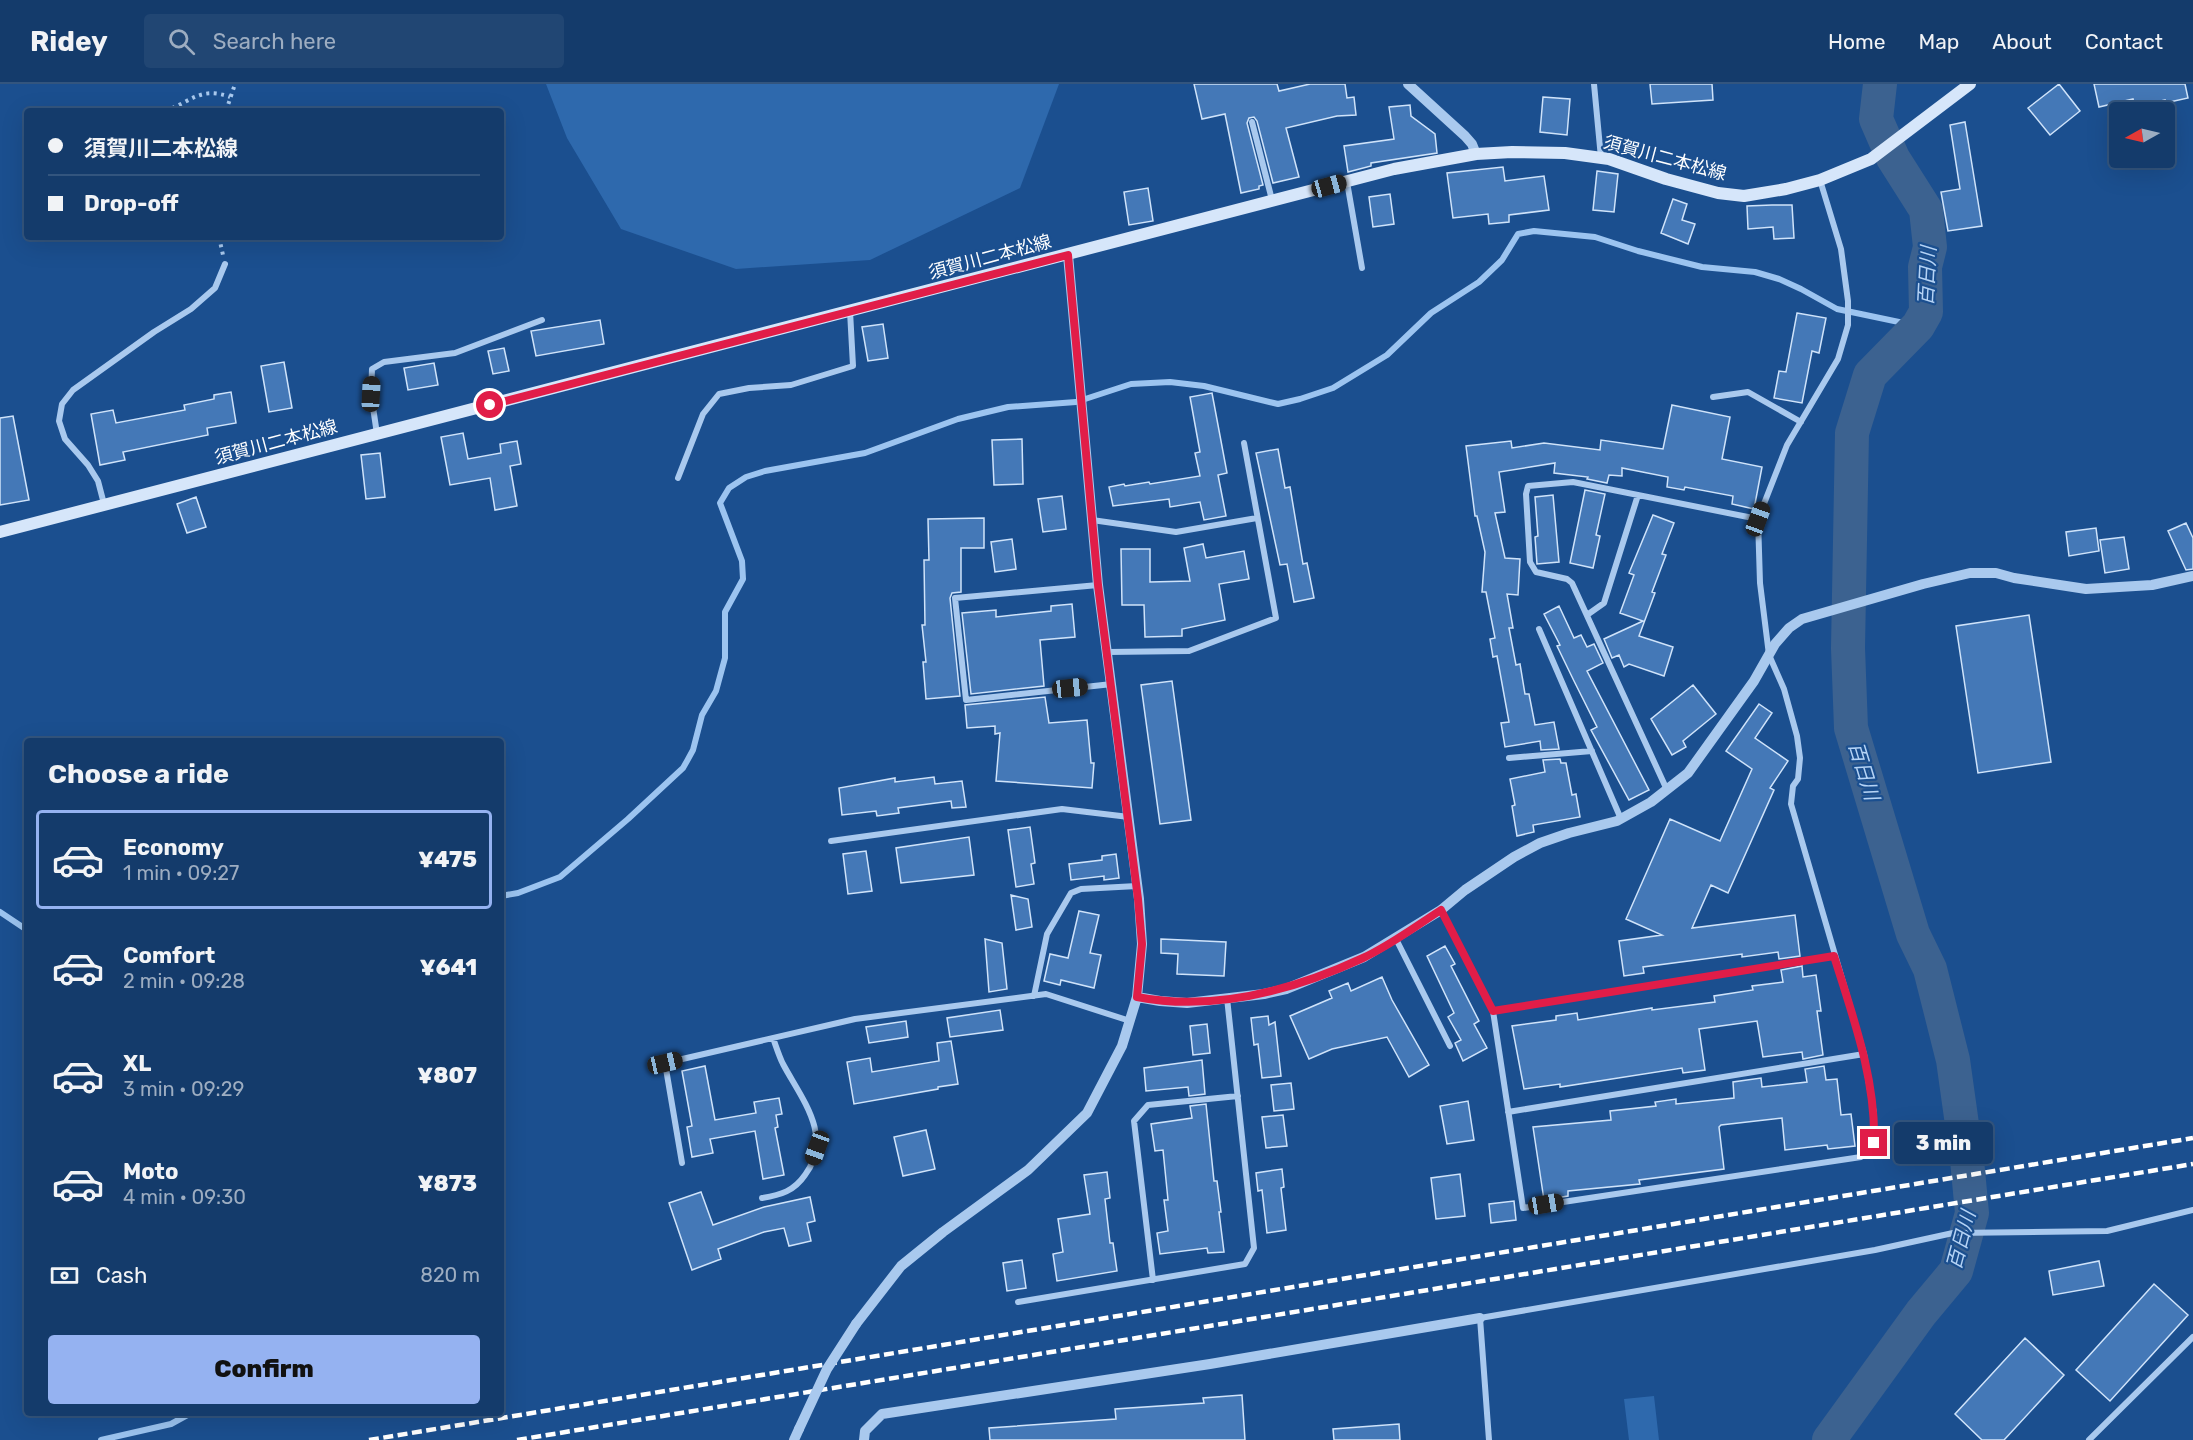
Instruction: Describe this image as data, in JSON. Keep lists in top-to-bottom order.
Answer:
{
  "streets": {
    "main road": ["須賀川二本松線"]
  },
  "water": ["百日川"],
  "north": "left",
  "page": {
    "header": "Ridey",
    "search": "Search here",
    "nav": [
      "Home",
      "Map",
      "About",
      "Contact"
    ],
    "banner": ["須賀川二本松線", "Drop-off"],
    "heading": "Choose a ride",
    "list": [
      {
        "name": "Economy",
        "note": "1 min · 09:27",
        "value": "¥475"
      },
      {
        "name": "Comfort",
        "note": "2 min · 09:28",
        "value": "¥641"
      },
      {
        "name": "XL",
        "note": "3 min · 09:29",
        "value": "¥807"
      },
      {
        "name": "Moto",
        "note": "4 min · 09:30",
        "value": "¥873"
      }
    ],
    "bubble": "3 min",
    "pay": ["Cash", "820 m"],
    "buttons": "Confirm"
  }
}
